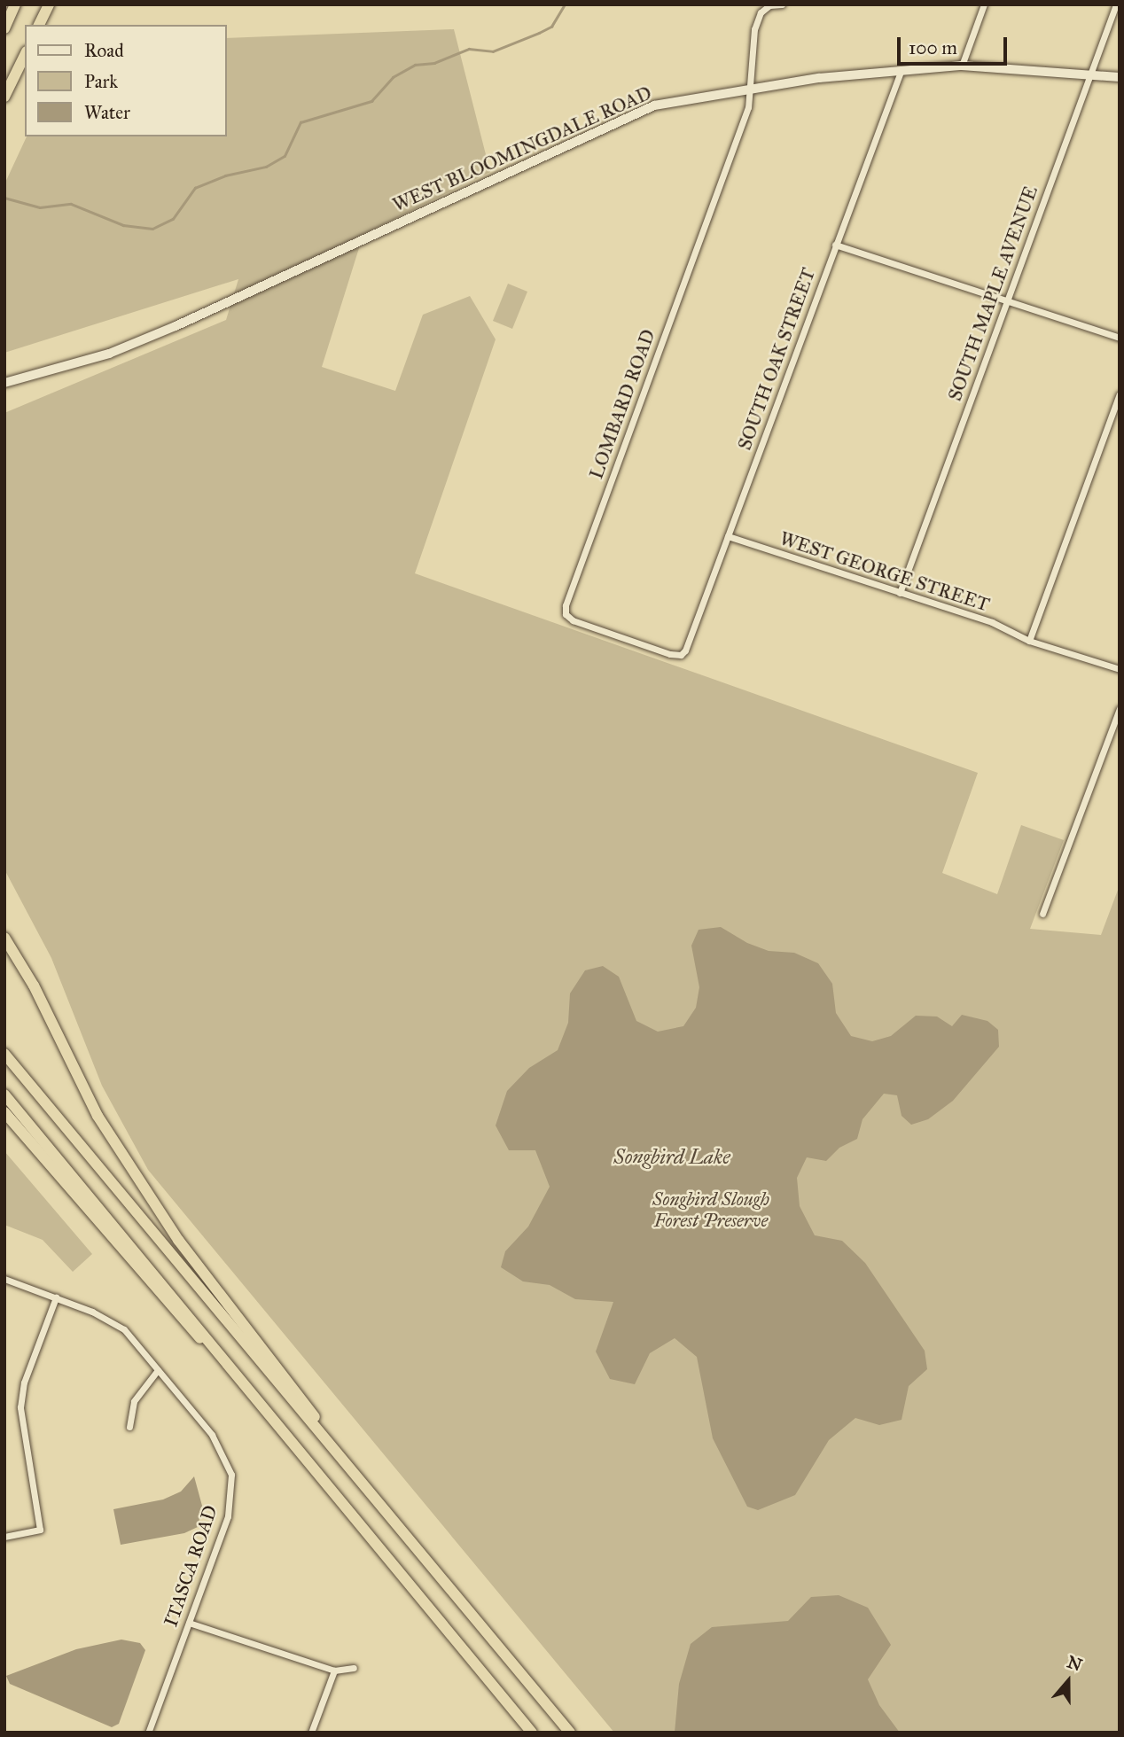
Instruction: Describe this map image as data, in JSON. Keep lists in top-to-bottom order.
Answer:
{
  "streets": {
    "street": [
      "WEST BLOOMINGDALE ROAD",
      "SOUTH MAPLE AVENUE",
      "SOUTH OAK STREET",
      "LOMBARD ROAD",
      "WEST GEORGE STREET",
      "ITASCA ROAD"
    ]
  },
  "crossings": [
    ["WEST BLOOMINGDALE ROAD", "SOUTH MAPLE AVENUE"],
    ["WEST BLOOMINGDALE ROAD", "SOUTH OAK STREET"],
    ["WEST BLOOMINGDALE ROAD", "LOMBARD ROAD"],
    ["SOUTH MAPLE AVENUE", "WEST GEORGE STREET"],
    ["SOUTH OAK STREET", "LOMBARD ROAD"],
    ["SOUTH OAK STREET", "WEST GEORGE STREET"]
  ],
  "water": ["Songbird Lake"],
  "parks": ["Songbird Slough Forest Preserve"],
  "legend": ["Road", "Park", "Water"],
  "scale_bar": "100 m",
  "north": "top"
}
